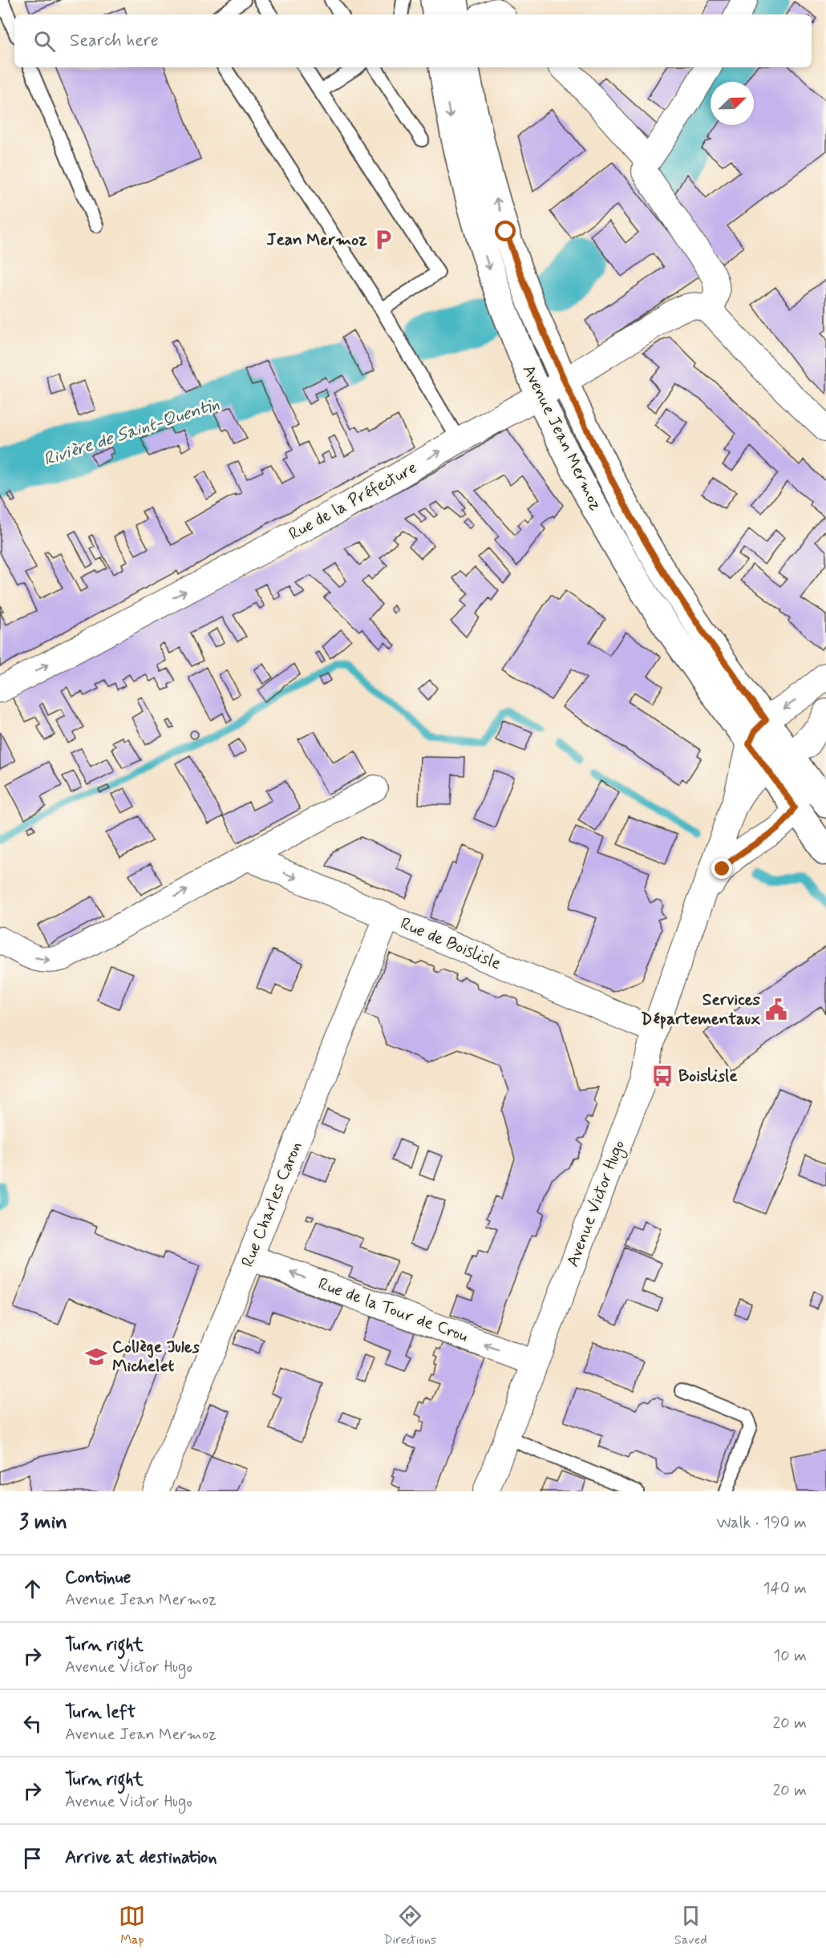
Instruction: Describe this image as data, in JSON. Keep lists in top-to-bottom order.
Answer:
{
  "streets": {
    "main road": ["Avenue Jean Mermoz"],
    "street": [
      "Rue de la Préfecture",
      "Rue de Boislisle",
      "Avenue Victor Hugo",
      "Rue Charles Caron",
      "Rue de la Tour de Crou"
    ]
  },
  "crossings": [
    ["Avenue Jean Mermoz", "Rue de la Préfecture"],
    ["Avenue Jean Mermoz", "Avenue Victor Hugo"],
    ["Rue de Boislisle", "Avenue Victor Hugo"],
    ["Rue de Boislisle", "Rue Charles Caron"],
    ["Avenue Victor Hugo", "Rue de la Tour de Crou"],
    ["Rue Charles Caron", "Rue de la Tour de Crou"]
  ],
  "one_way": ["Rue de la Préfecture", "Rue de la Tour de Crou"],
  "water": ["Rivière de Saint-Quentin"],
  "places": {
    "parking": ["Jean Mermoz"],
    "public building": ["Services Départementaux"],
    "bus stop": ["Boislisle"],
    "school or university": ["Collège Jules Michelet"]
  },
  "north": "top right",
  "page": {
    "search": "Search here",
    "heading": ["3 min", "Walk · 190 m"],
    "list": [
      ["Continue", "Avenue Jean Mermoz", "140 m"],
      ["Turn right", "Avenue Victor Hugo", "10 m"],
      ["Turn left", "Avenue Jean Mermoz", "20 m"],
      ["Turn right", "Avenue Victor Hugo", "20 m"],
      "Arrive at destination"
    ],
    "nav": ["Map", "Directions", "Saved"]
  }
}
